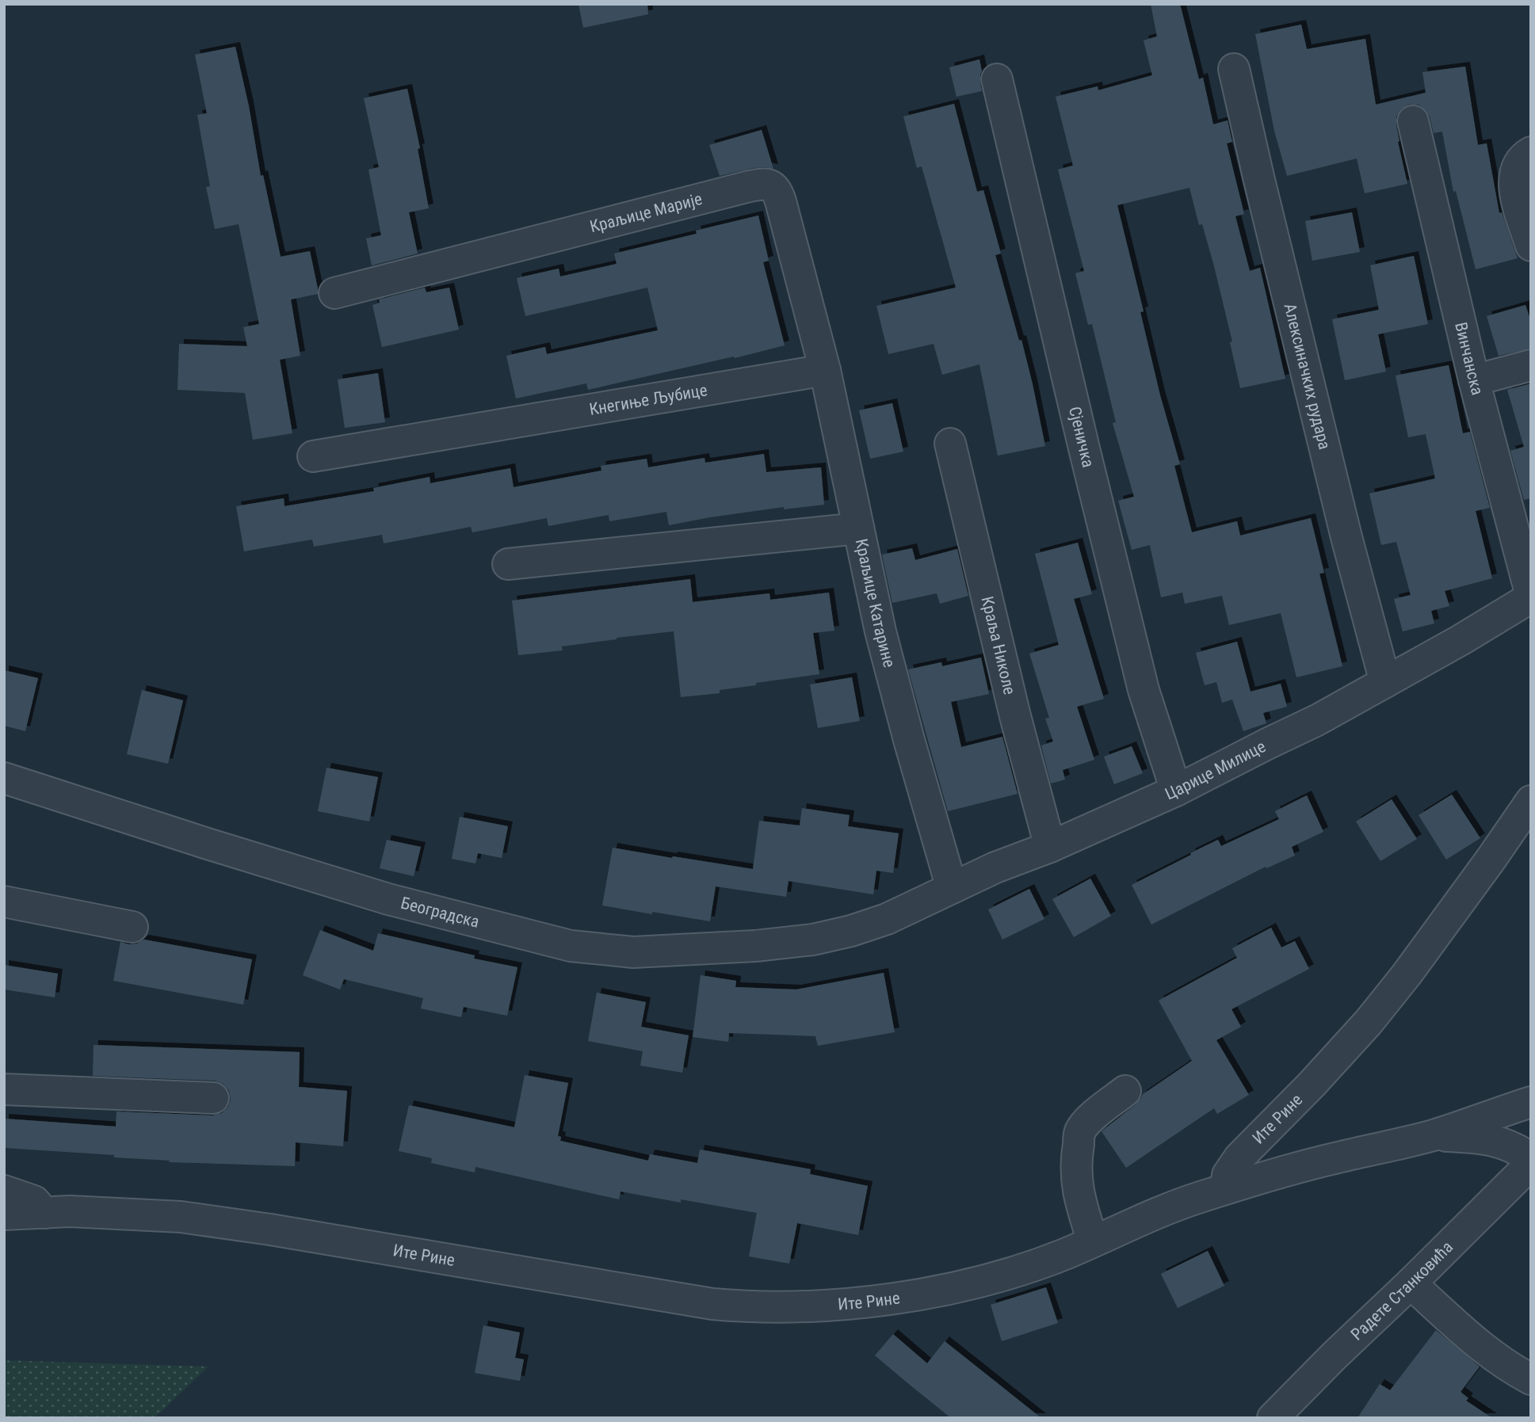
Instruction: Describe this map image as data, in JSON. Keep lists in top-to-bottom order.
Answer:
{
  "streets": {
    "street": [
      "Краљице Марије",
      "Винчанска",
      "Алексиначких рудара",
      "Кнегиње Љубице",
      "Сјеничка",
      "Краљице Катарине",
      "Краља Николе",
      "Царице Милице",
      "Београдска",
      "Ите Рине",
      "Радете Станковића"
    ]
  },
  "crossings": [
    ["Краљице Марије", "Кнегиње Љубице"],
    ["Винчанска", "Царице Милице"],
    ["Алексиначких рудара", "Царице Милице"],
    ["Сјеничка", "Царице Милице"],
    ["Краљице Катарине", "Царице Милице"],
    ["Краља Николе", "Царице Милице"],
    ["Царице Милице", "Београдска"]
  ]
}
